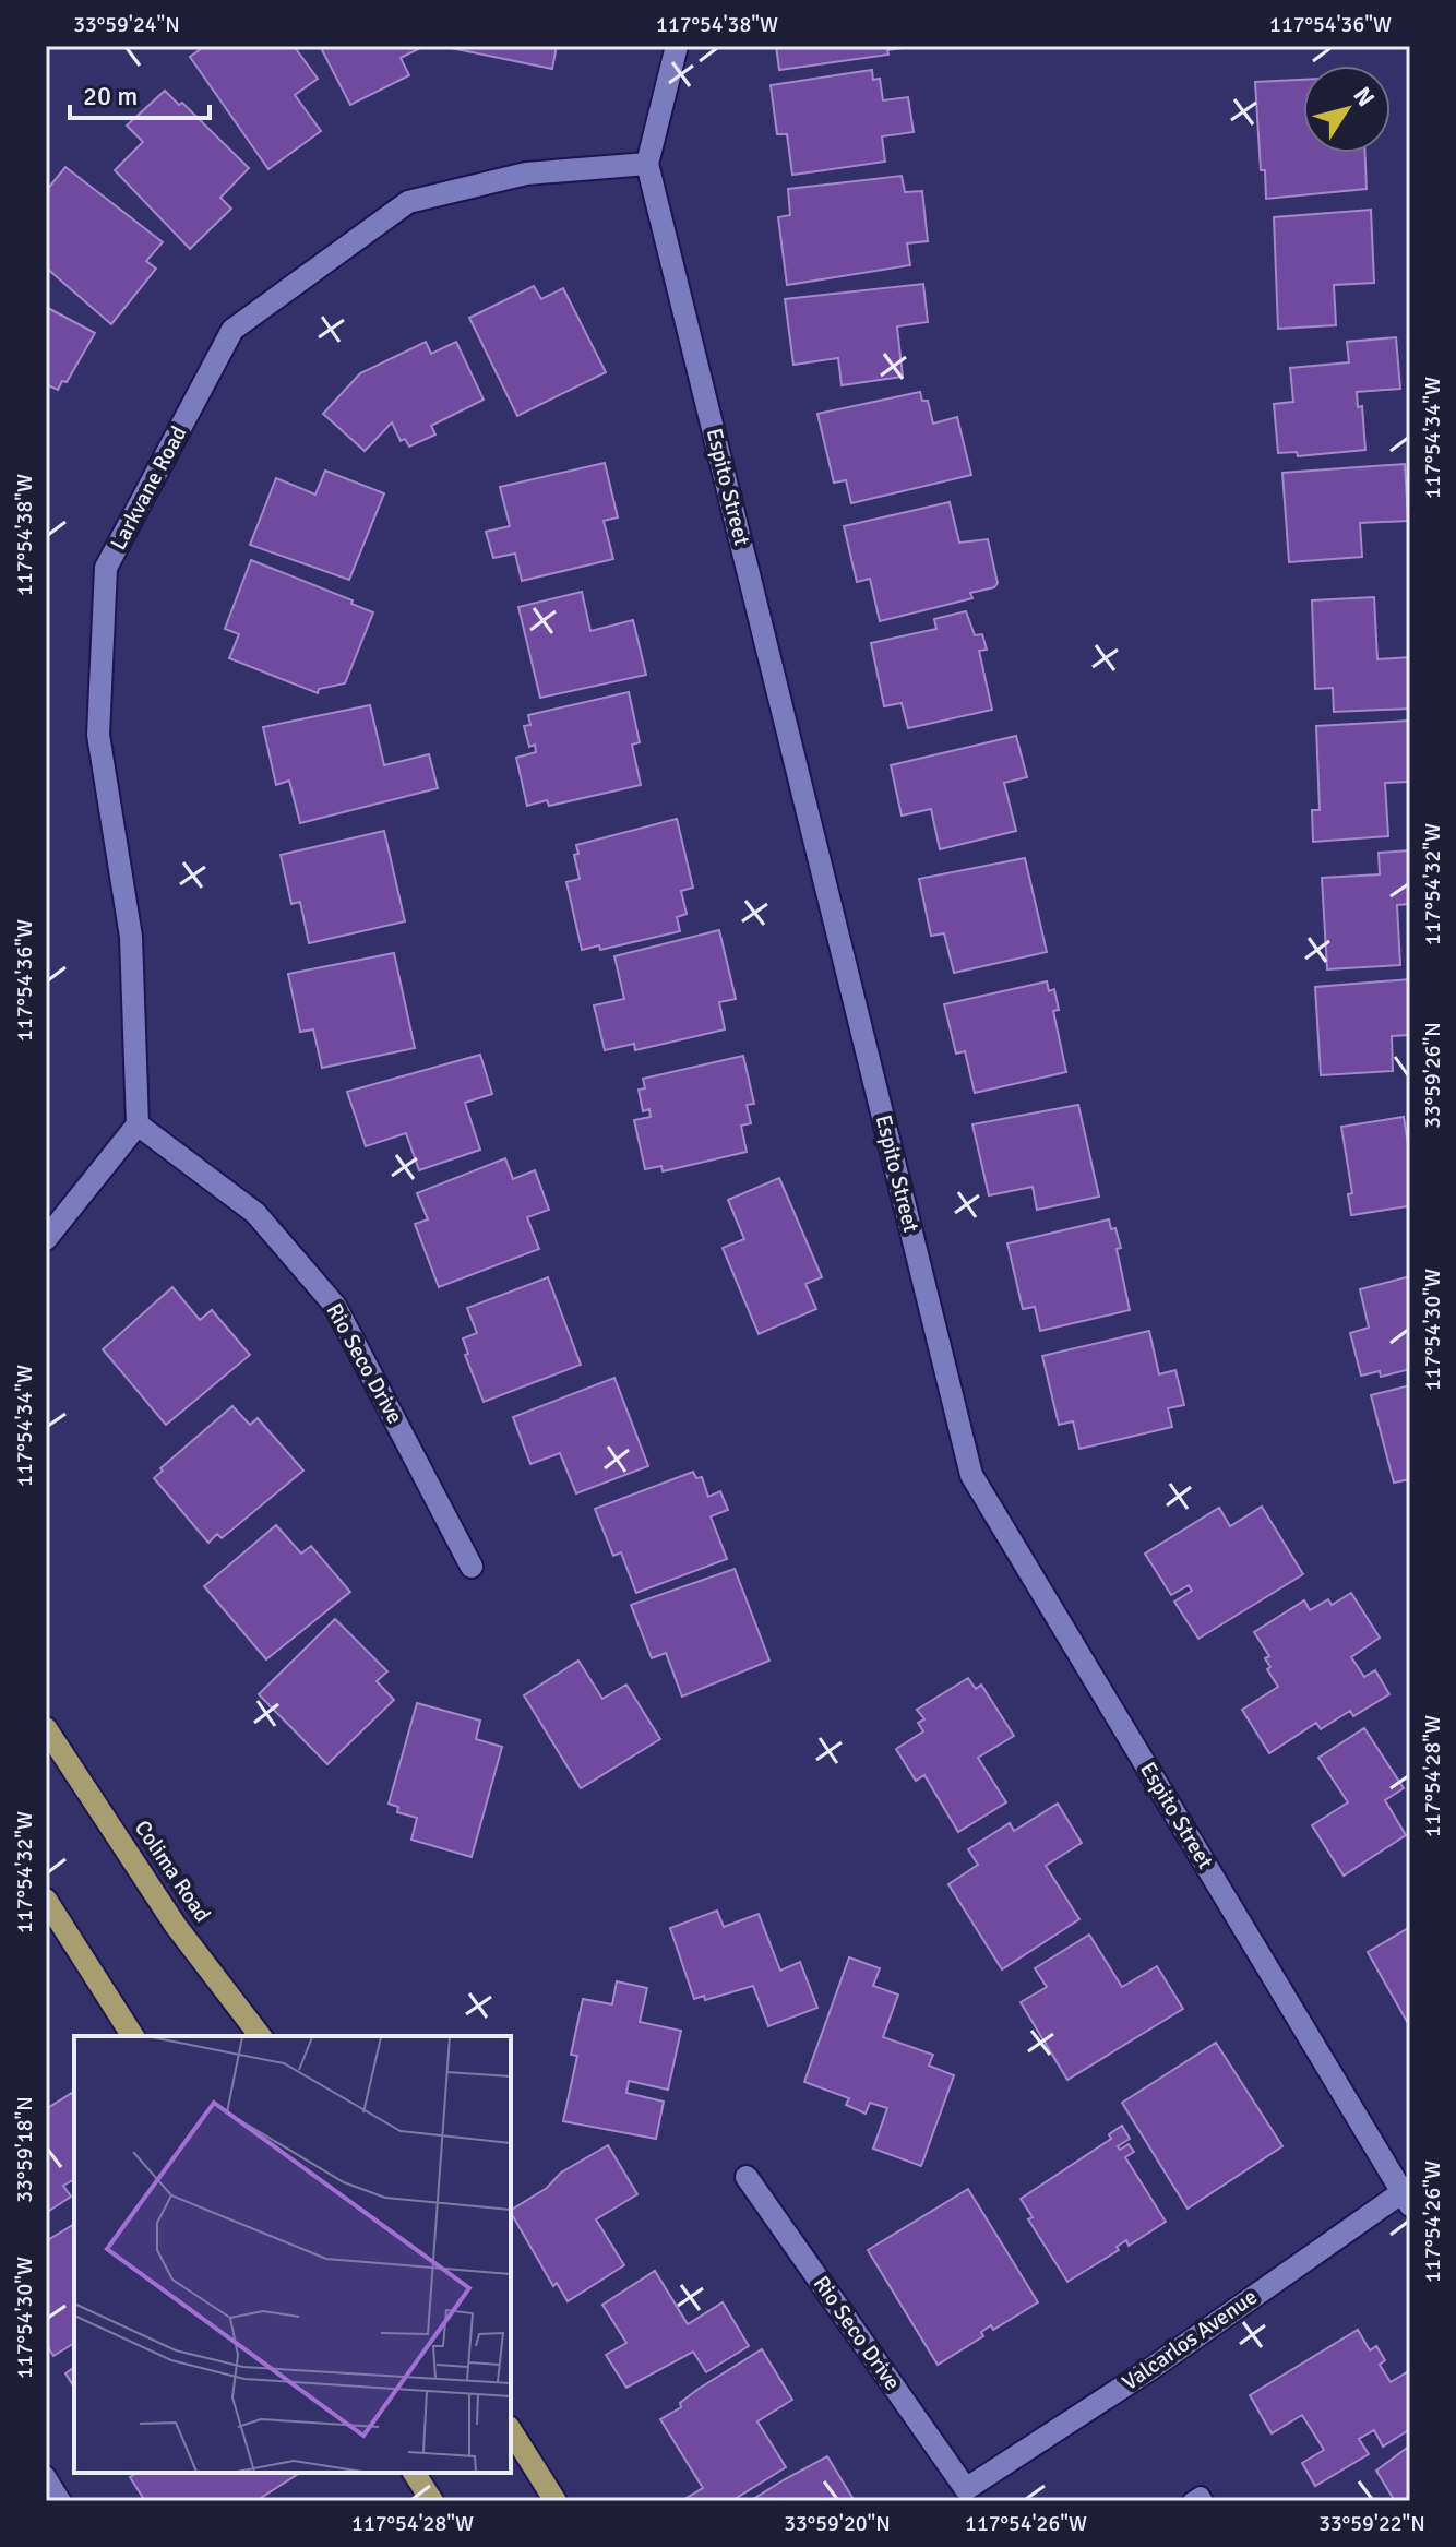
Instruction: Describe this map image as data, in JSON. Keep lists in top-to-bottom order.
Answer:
{
  "streets": {
    "main road": ["Colima Road"],
    "street": [
      "Espito Street",
      "Larkvane Road",
      "Rio Seco Drive",
      "Valcarlos Avenue"
    ]
  },
  "crossings": [
    ["Espito Street", "Larkvane Road"],
    ["Espito Street", "Valcarlos Avenue"],
    ["Larkvane Road", "Rio Seco Drive"],
    ["Rio Seco Drive", "Valcarlos Avenue"]
  ],
  "scale_bar": "20 m",
  "north": "top right",
  "coordinates": [
    "33°59'24\"N",
    "117°54'38\"W",
    "117°54'36\"W",
    "117°54'34\"W",
    "117°54'32\"W",
    "33°59'26\"N",
    "117°54'30\"W",
    "117°54'28\"W",
    "33°59'18\"N",
    "117°54'26\"W",
    "33°59'20\"N",
    "33°59'22\"N"
  ]
}
